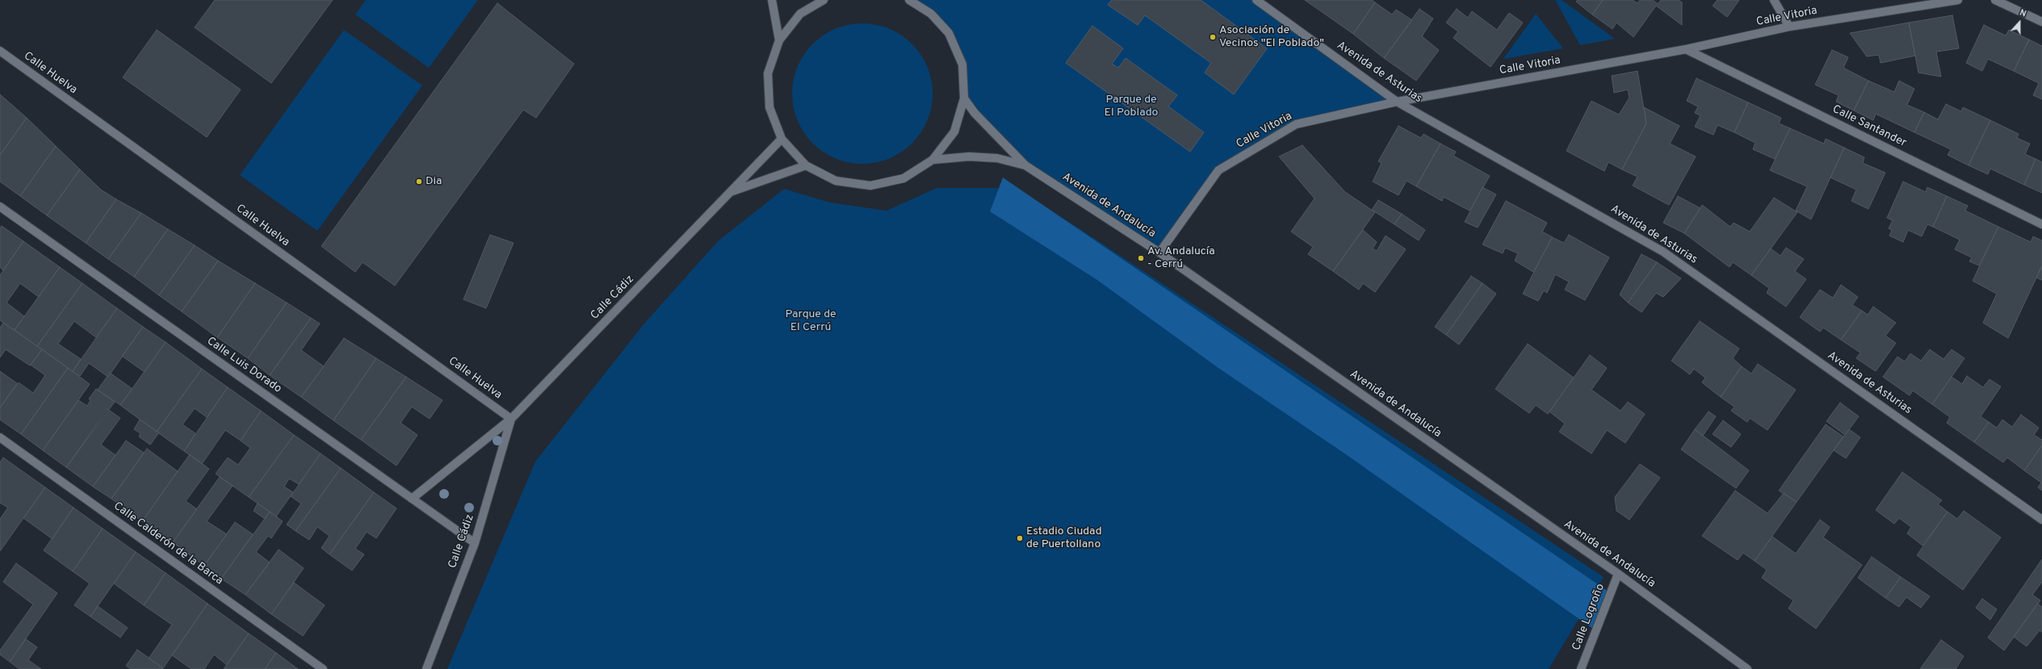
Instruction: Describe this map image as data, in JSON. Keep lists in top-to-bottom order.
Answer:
{
  "streets": {
    "street": [
      "Calle Vitoria",
      "Avenida de Asturias",
      "Calle Huelva",
      "Calle Santander",
      "Avenida de Andalucía",
      "Calle Cádiz",
      "Calle Luis Dorado",
      "Calle Calderón de la Barca",
      "Calle Logroño"
    ]
  },
  "crossings": [
    ["Calle Vitoria", "Avenida de Asturias"],
    ["Calle Vitoria", "Calle Santander"],
    ["Calle Vitoria", "Avenida de Andalucía"],
    ["Calle Huelva", "Calle Cádiz"],
    ["Avenida de Andalucía", "Calle Logroño"],
    ["Calle Cádiz", "Calle Luis Dorado"]
  ],
  "parks": ["Parque de El Poblado", "Parque de El Cerrú"],
  "places": [
    "Asociación de Vecinos \"El Poblado\"",
    "Dia",
    "Av. Andalucía - Cerrú",
    "Estadio Ciudad de Puertollano"
  ],
  "north": "top"
}
